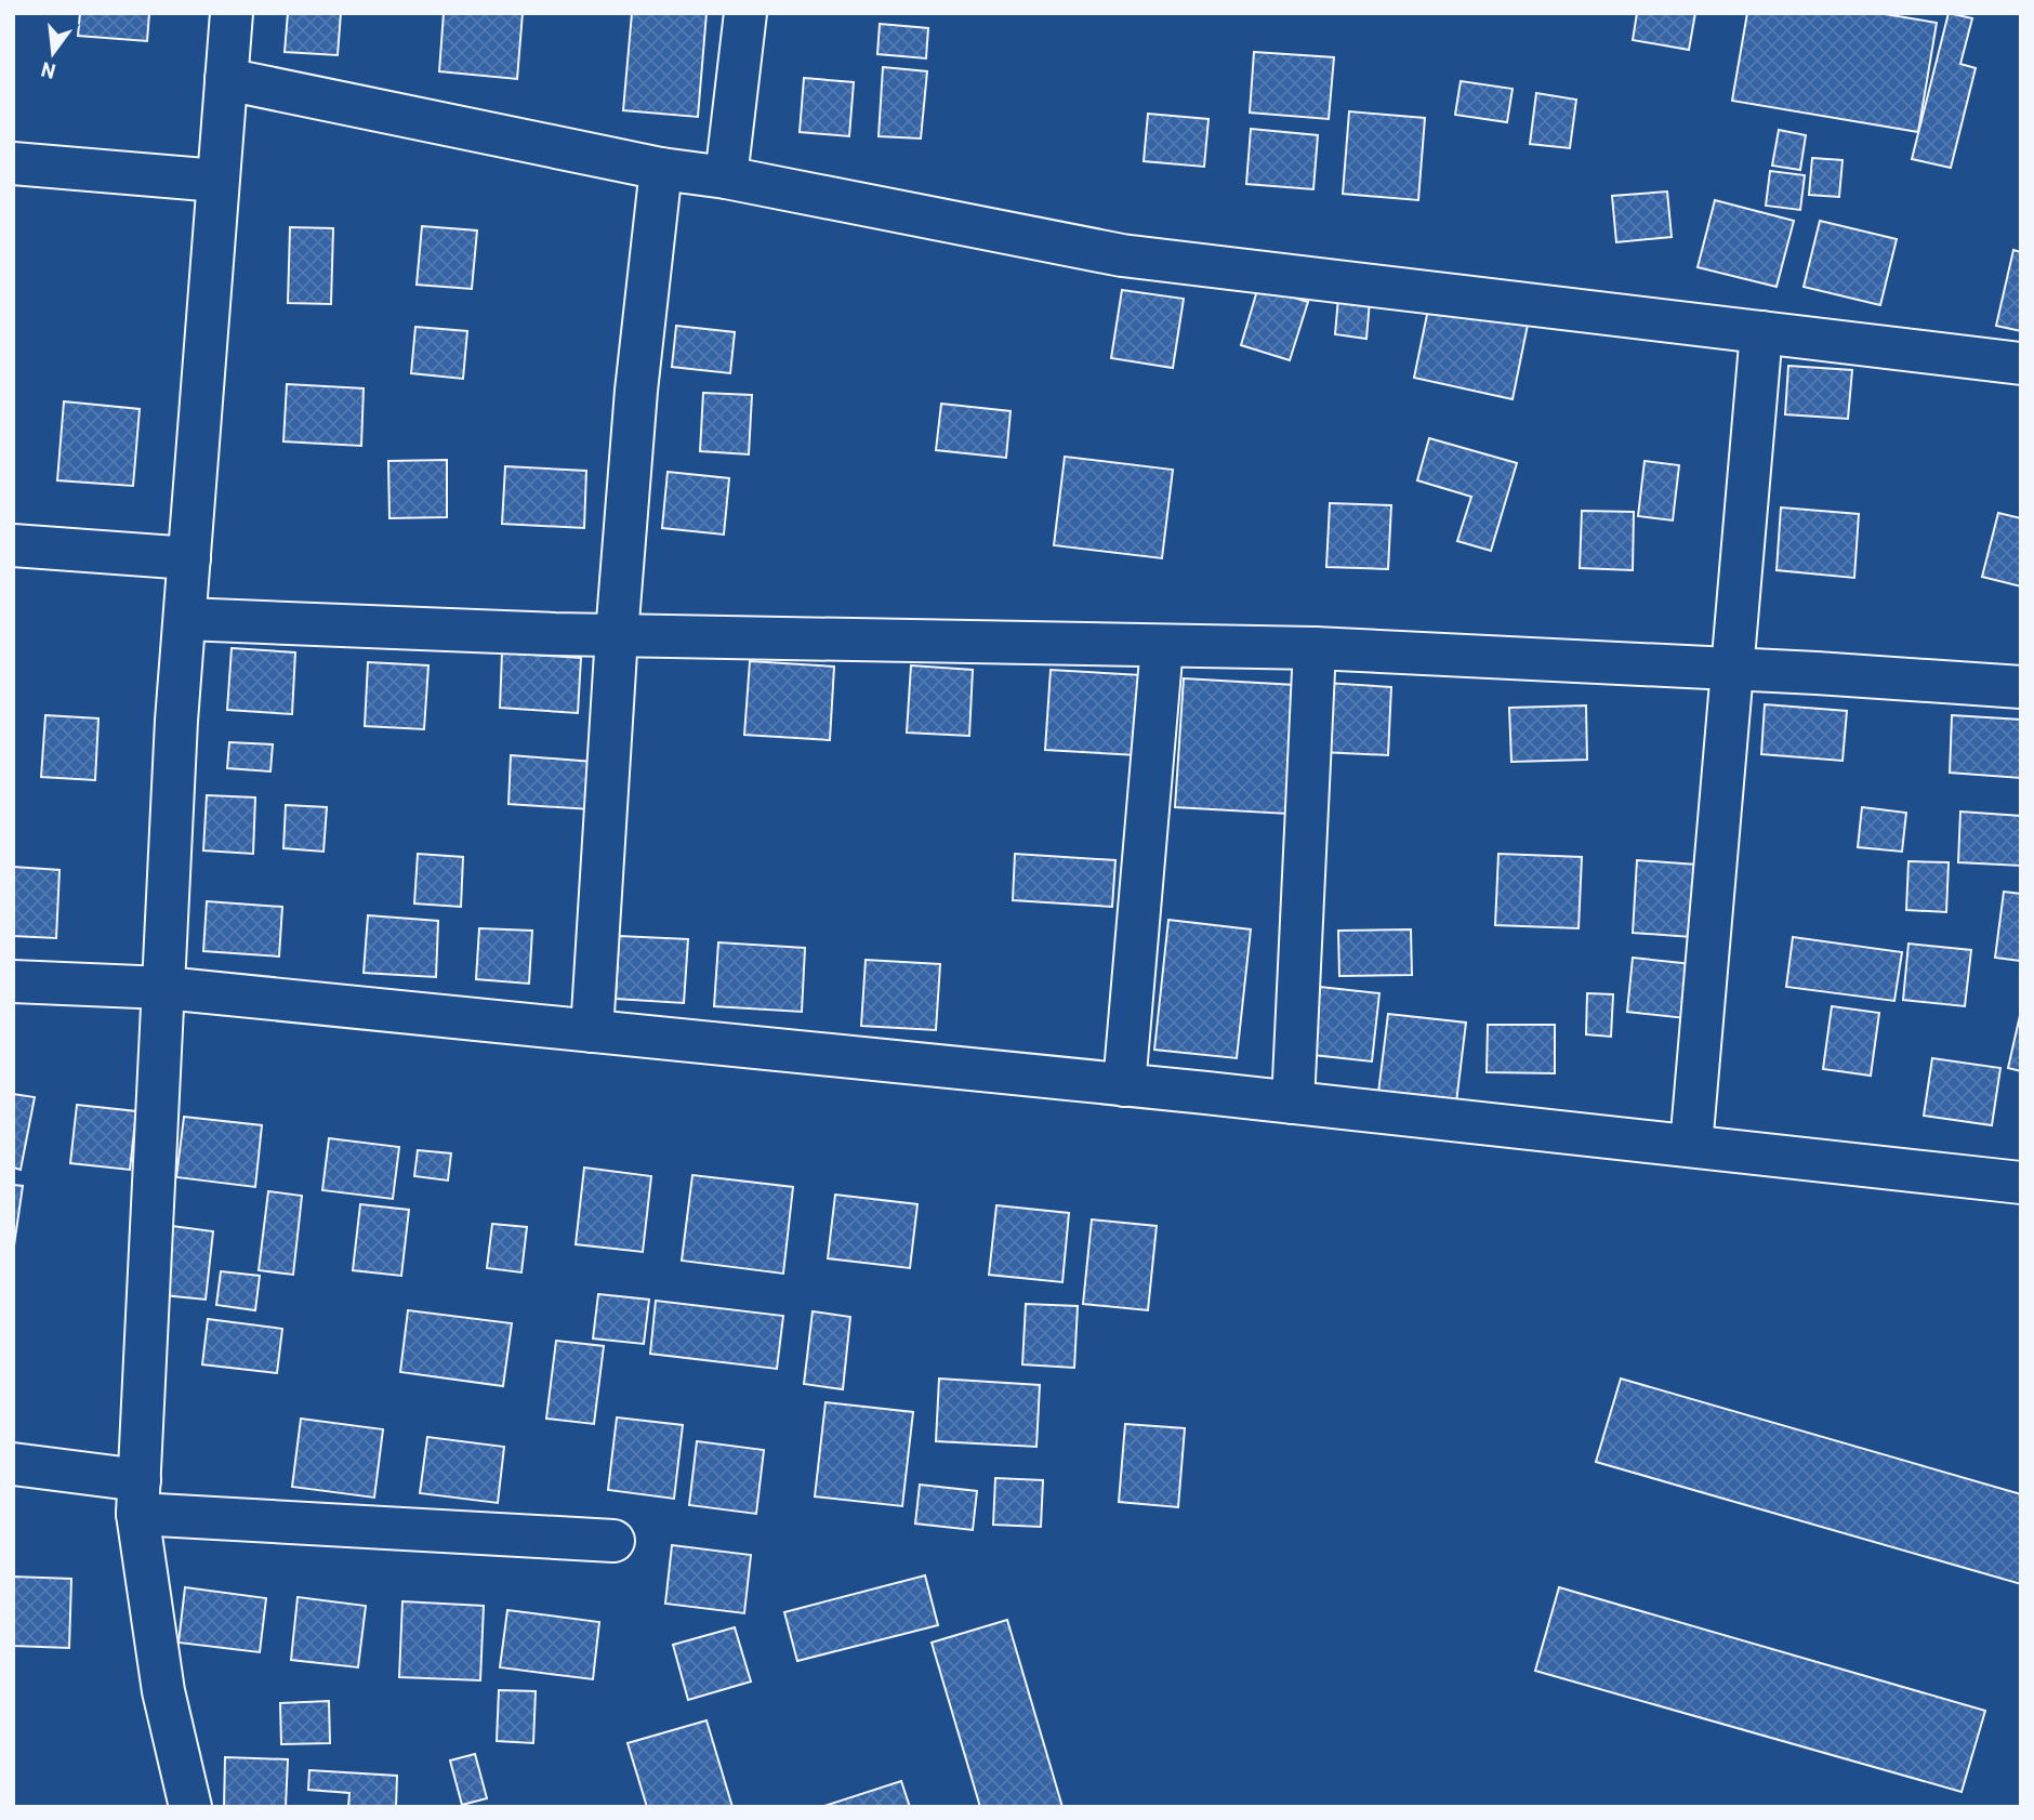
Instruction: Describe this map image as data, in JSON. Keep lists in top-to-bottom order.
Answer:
{
  "north": "bottom"
}
